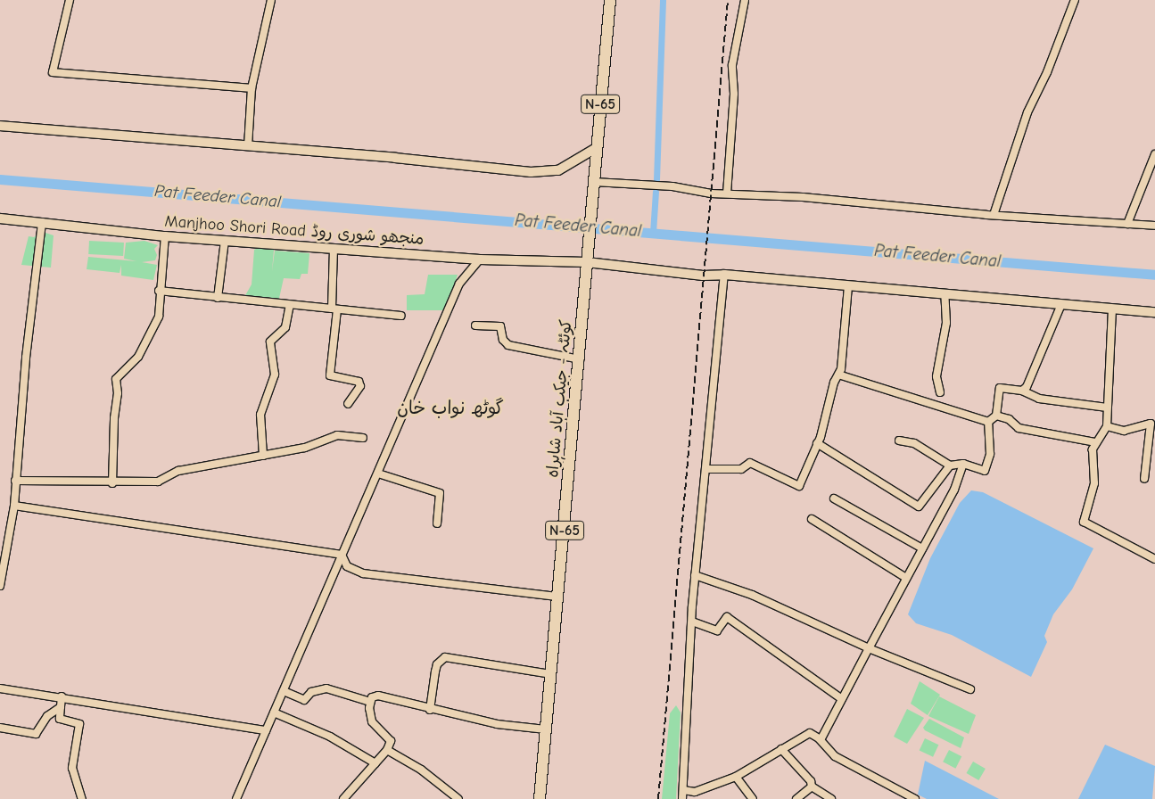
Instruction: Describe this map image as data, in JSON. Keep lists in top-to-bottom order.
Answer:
{
  "streets": {
    "highway": ["N-65", "کوئٹہ - جیکب آباد شاہراہ"],
    "street": ["Manjhoo Shori Road منجھو شوری روڈ"]
  },
  "crossings": [
    ["Manjhoo Shori Road منجھو شوری روڈ", "کوئٹہ - جیکب آباد شاہراہ"]
  ],
  "districts": ["گوٹھ نواب خان"],
  "water": ["Pat Feeder Canal"]
}
